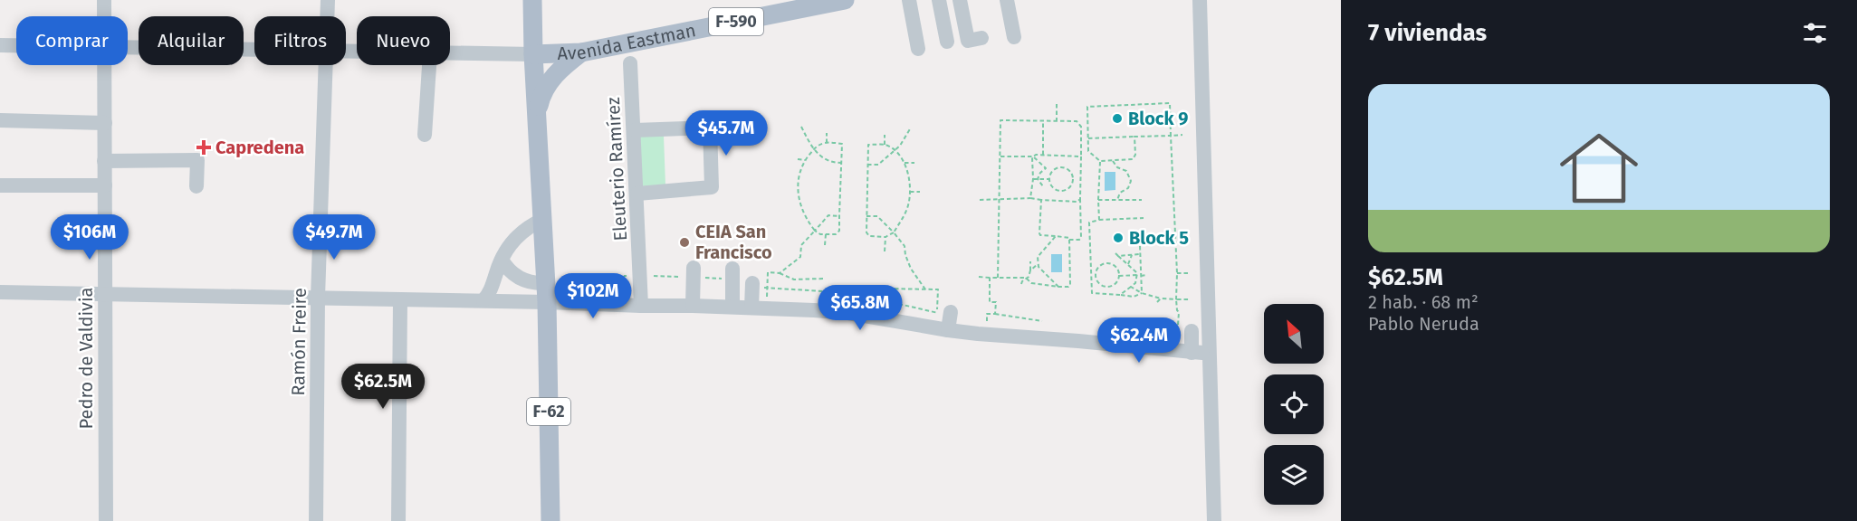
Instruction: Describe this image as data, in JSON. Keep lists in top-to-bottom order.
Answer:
{
  "streets": {
    "main road": ["F-590", "Avenida Eastman", "F-62"],
    "street": ["Eleuterio Ramírez", "Ramón Freire", "Pedro de Valdivia"]
  },
  "crossings": [
    ["Avenida Eastman", "F-62"]
  ],
  "places": {
    "other": ["Block 9", "Block 5", "CEIA San Francisco"],
    "health": ["Capredena"]
  },
  "north": "top left",
  "page": {
    "heading": "7 viviendas",
    "chip": [
      "Comprar",
      "Alquilar",
      "Filtros",
      "Nuevo"
    ],
    "list": [
      {
        "name": "$62.5M",
        "note": "2 hab. · 68 m² · Pablo Neruda"
      }
    ],
    "price": [
      "$45.7M",
      "$106M",
      "$49.7M",
      "$102M",
      "$65.8M",
      "$62.4M",
      "$62.5M"
    ]
  }
}
